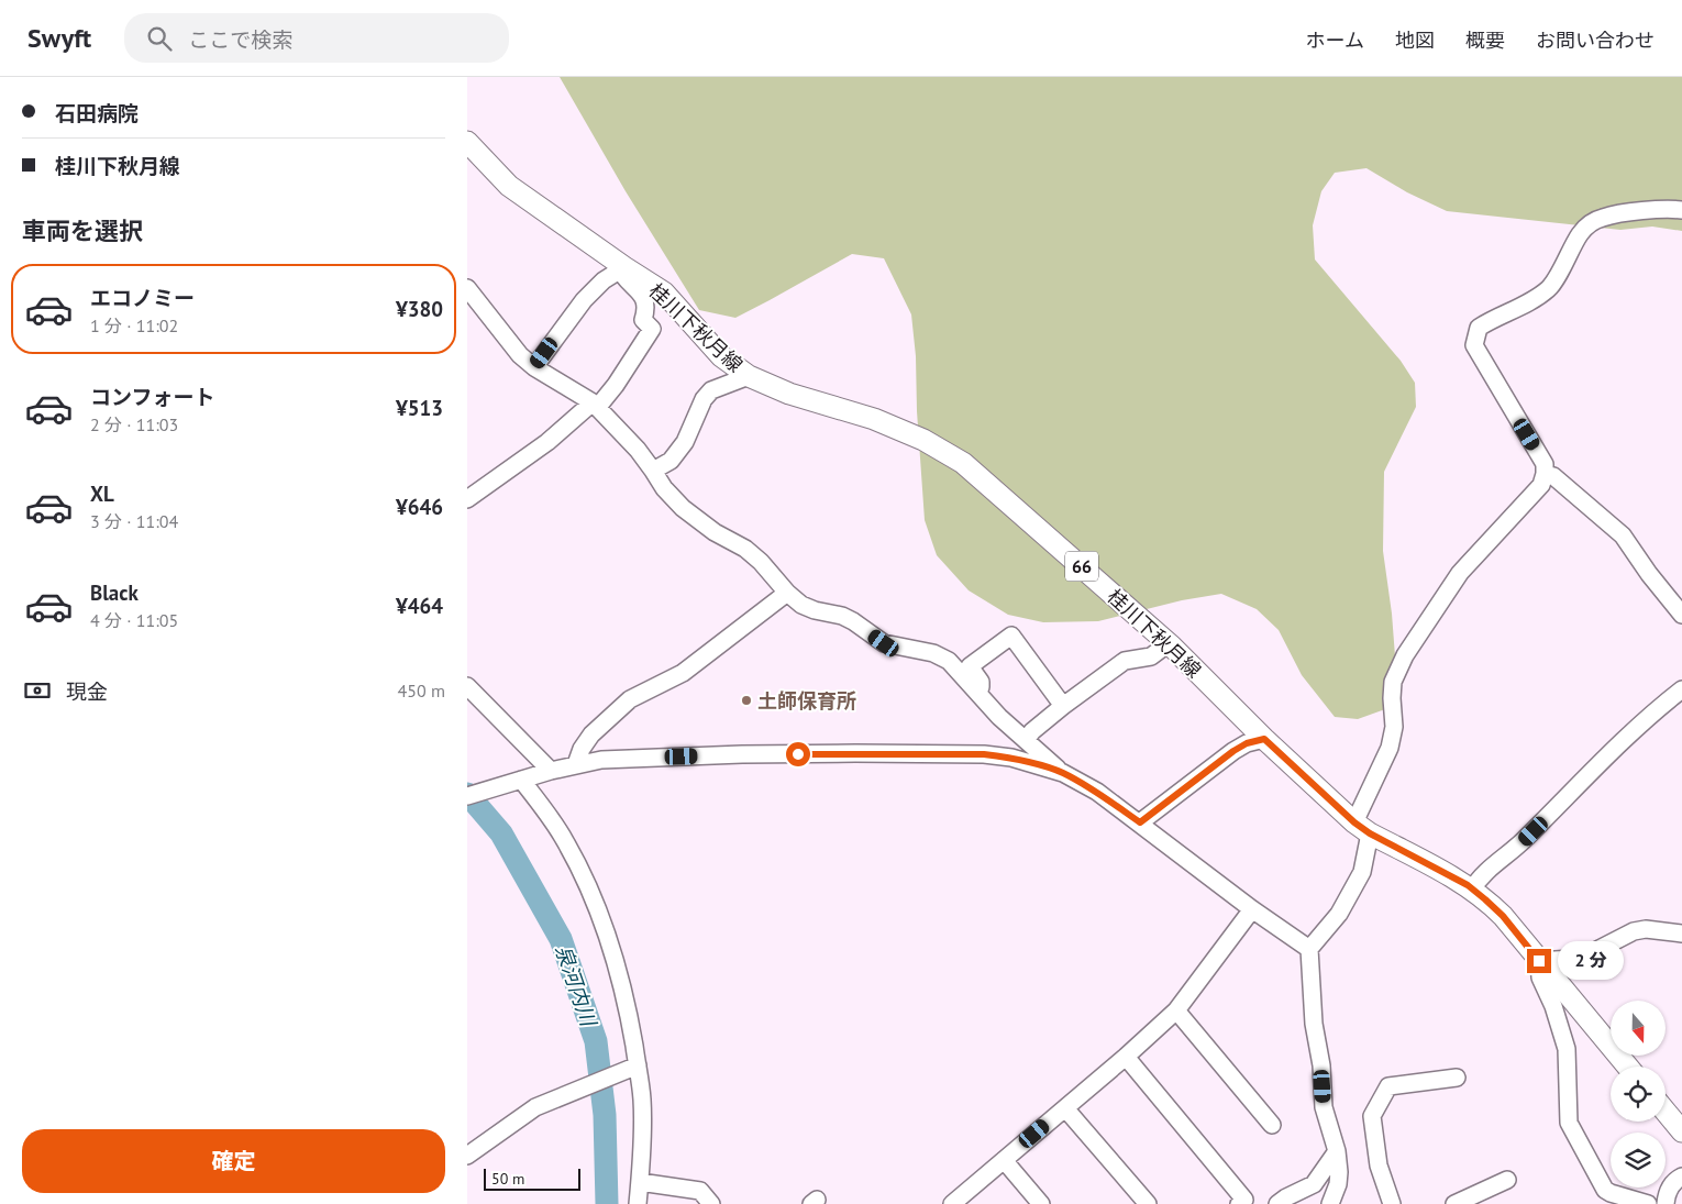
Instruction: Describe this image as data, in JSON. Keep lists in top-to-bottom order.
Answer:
{
  "streets": {
    "main road": ["桂川下秋月線", "66"]
  },
  "water": ["泉河内川"],
  "places": ["土師保育所"],
  "scale_bar": "50 m",
  "north": "bottom",
  "page": {
    "header": "Swyft",
    "search": "ここで検索",
    "nav": [
      "ホーム",
      "地図",
      "概要",
      "お問い合わせ"
    ],
    "banner": ["石田病院", "桂川下秋月線"],
    "heading": "車両を選択",
    "list": [
      {
        "name": "エコノミー",
        "note": "1 分 · 11:02",
        "value": "¥380"
      },
      {
        "name": "コンフォート",
        "note": "2 分 · 11:03",
        "value": "¥513"
      },
      {
        "name": "XL",
        "note": "3 分 · 11:04",
        "value": "¥646"
      },
      {
        "name": "Black",
        "note": "4 分 · 11:05",
        "value": "¥464"
      }
    ],
    "pay": ["現金", "450 m"],
    "bubble": "2 分",
    "buttons": "確定",
    "scale": "50 m"
  }
}
